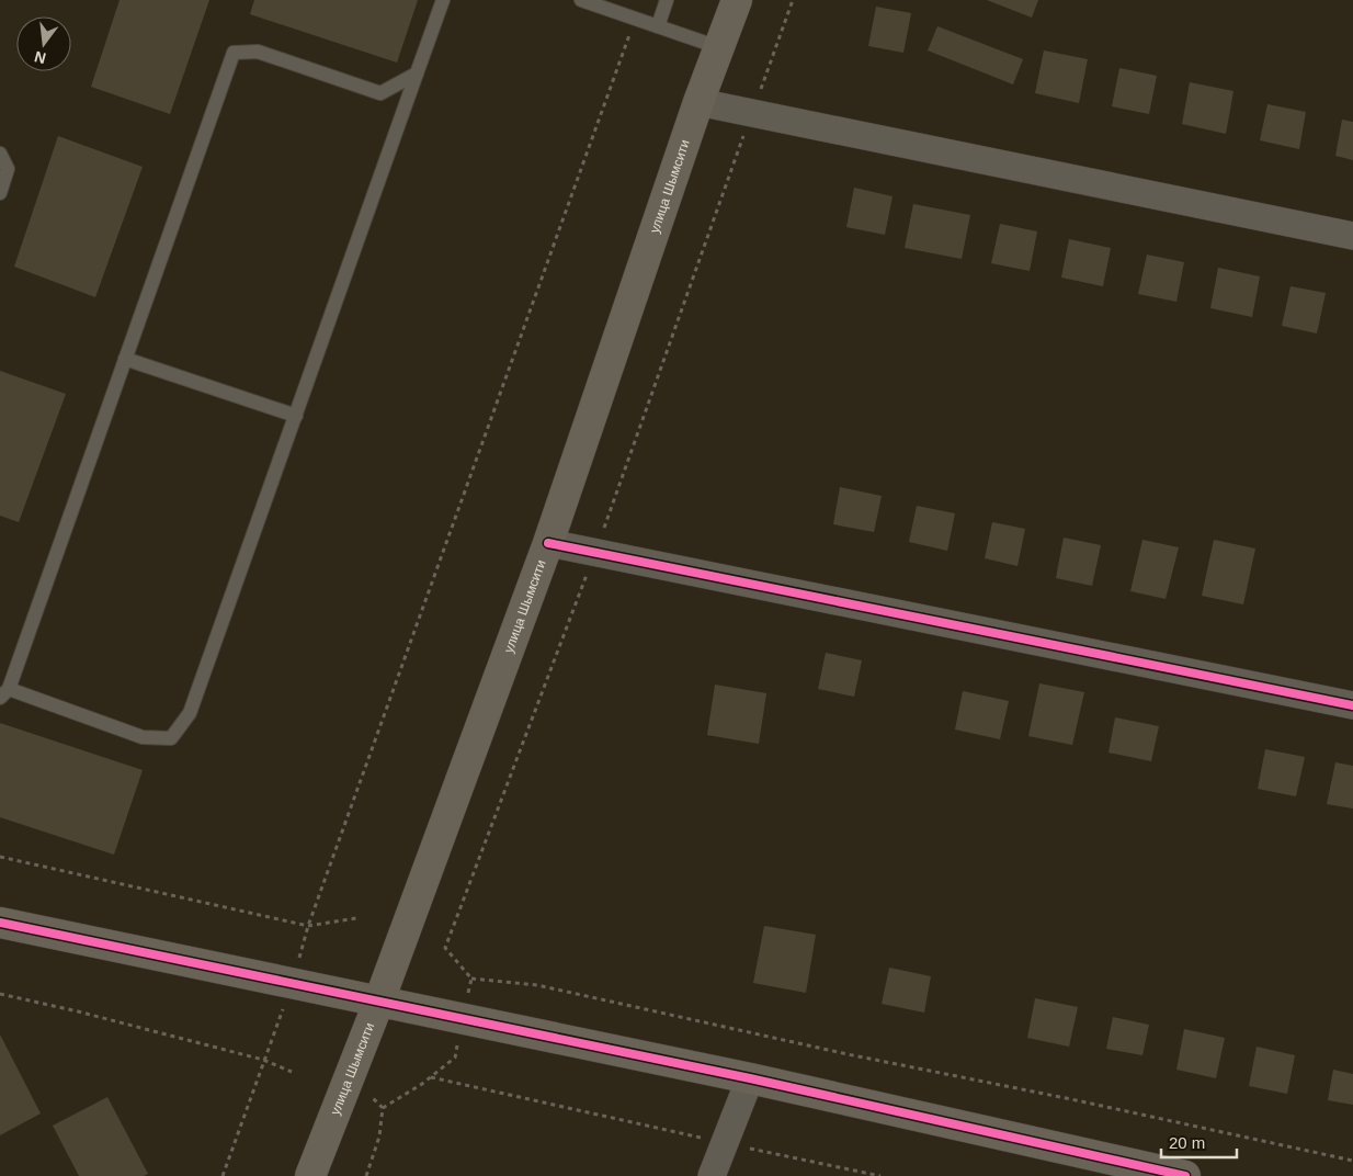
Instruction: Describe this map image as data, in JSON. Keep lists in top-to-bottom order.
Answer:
{
  "streets": {
    "main road": ["улица Шымсити"]
  },
  "scale_bar": "20 m",
  "north": "bottom"
}
